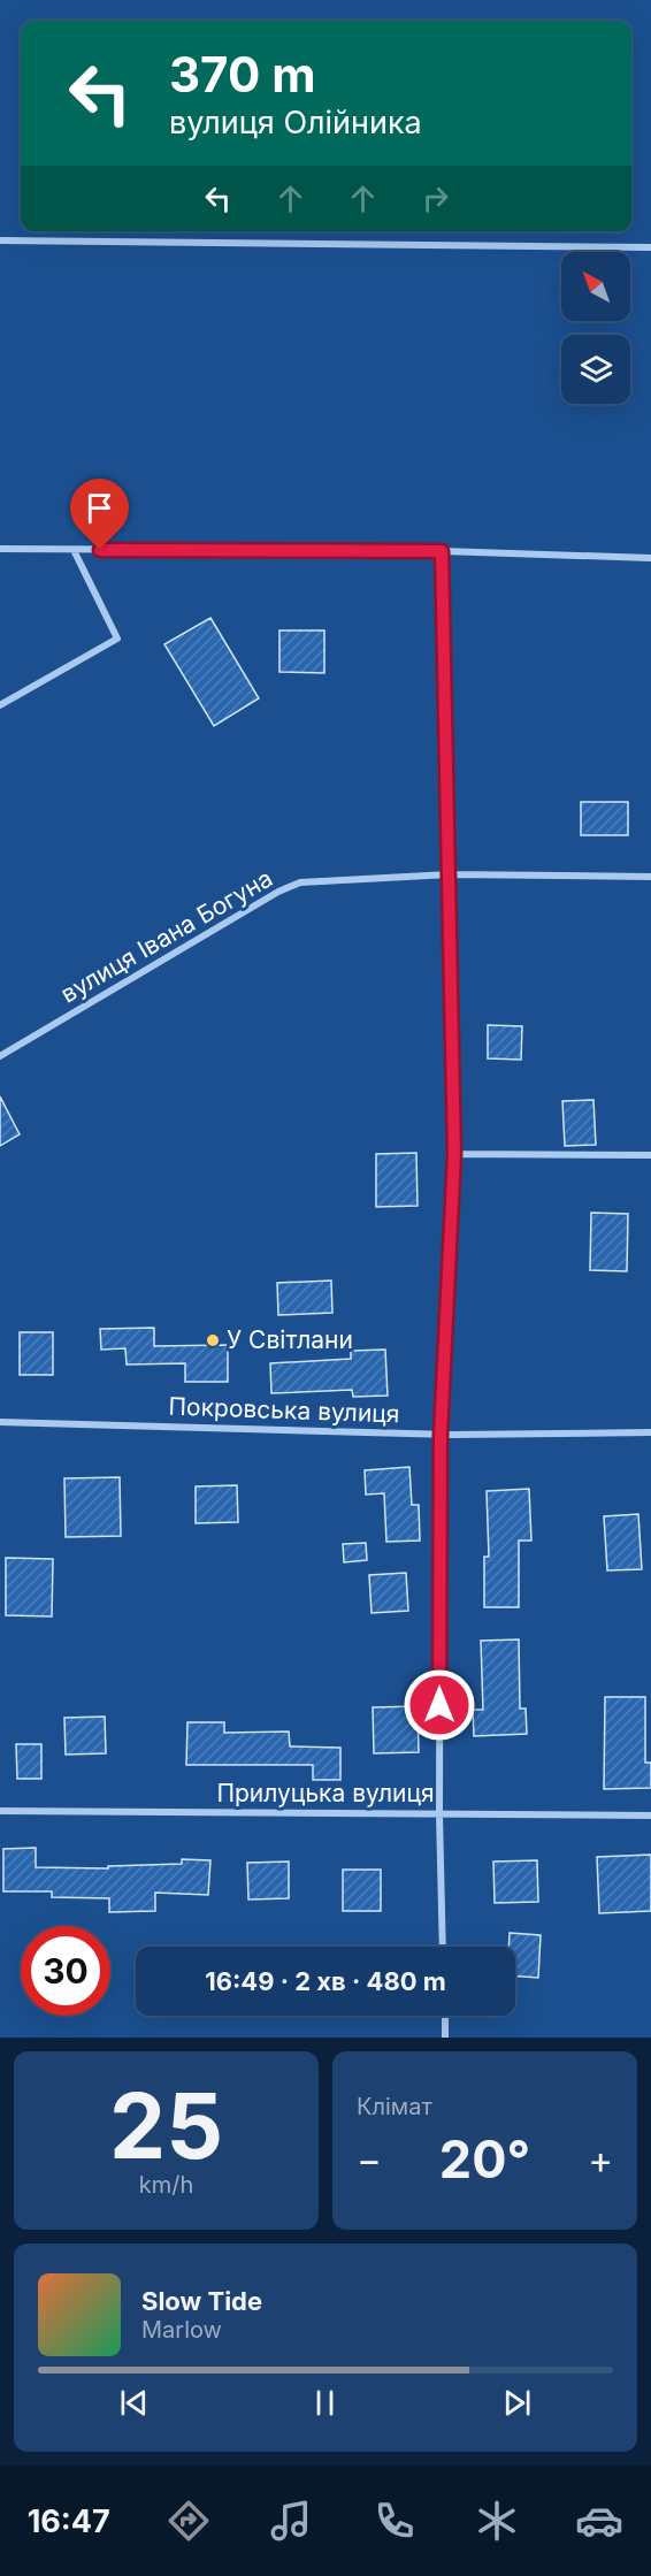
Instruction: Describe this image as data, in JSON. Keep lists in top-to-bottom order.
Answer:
{
  "streets": {
    "street": ["вулиця Івана Богуна", "Покровська вулиця", "Прилуцька вулиця"]
  },
  "places": ["У Світлани"],
  "north": "top left",
  "page": {
    "turn": ["370 m", "вулиця Олійника"],
    "limit": "30",
    "trip": "16:49 · 2 хв · 480 m",
    "tile": [
      ["25", "km/h"],
      "Клімат"
    ],
    "heat": ["−", "20°", "+"],
    "song": ["Slow Tide", "Marlow"],
    "tabs": "16:47"
  }
}
